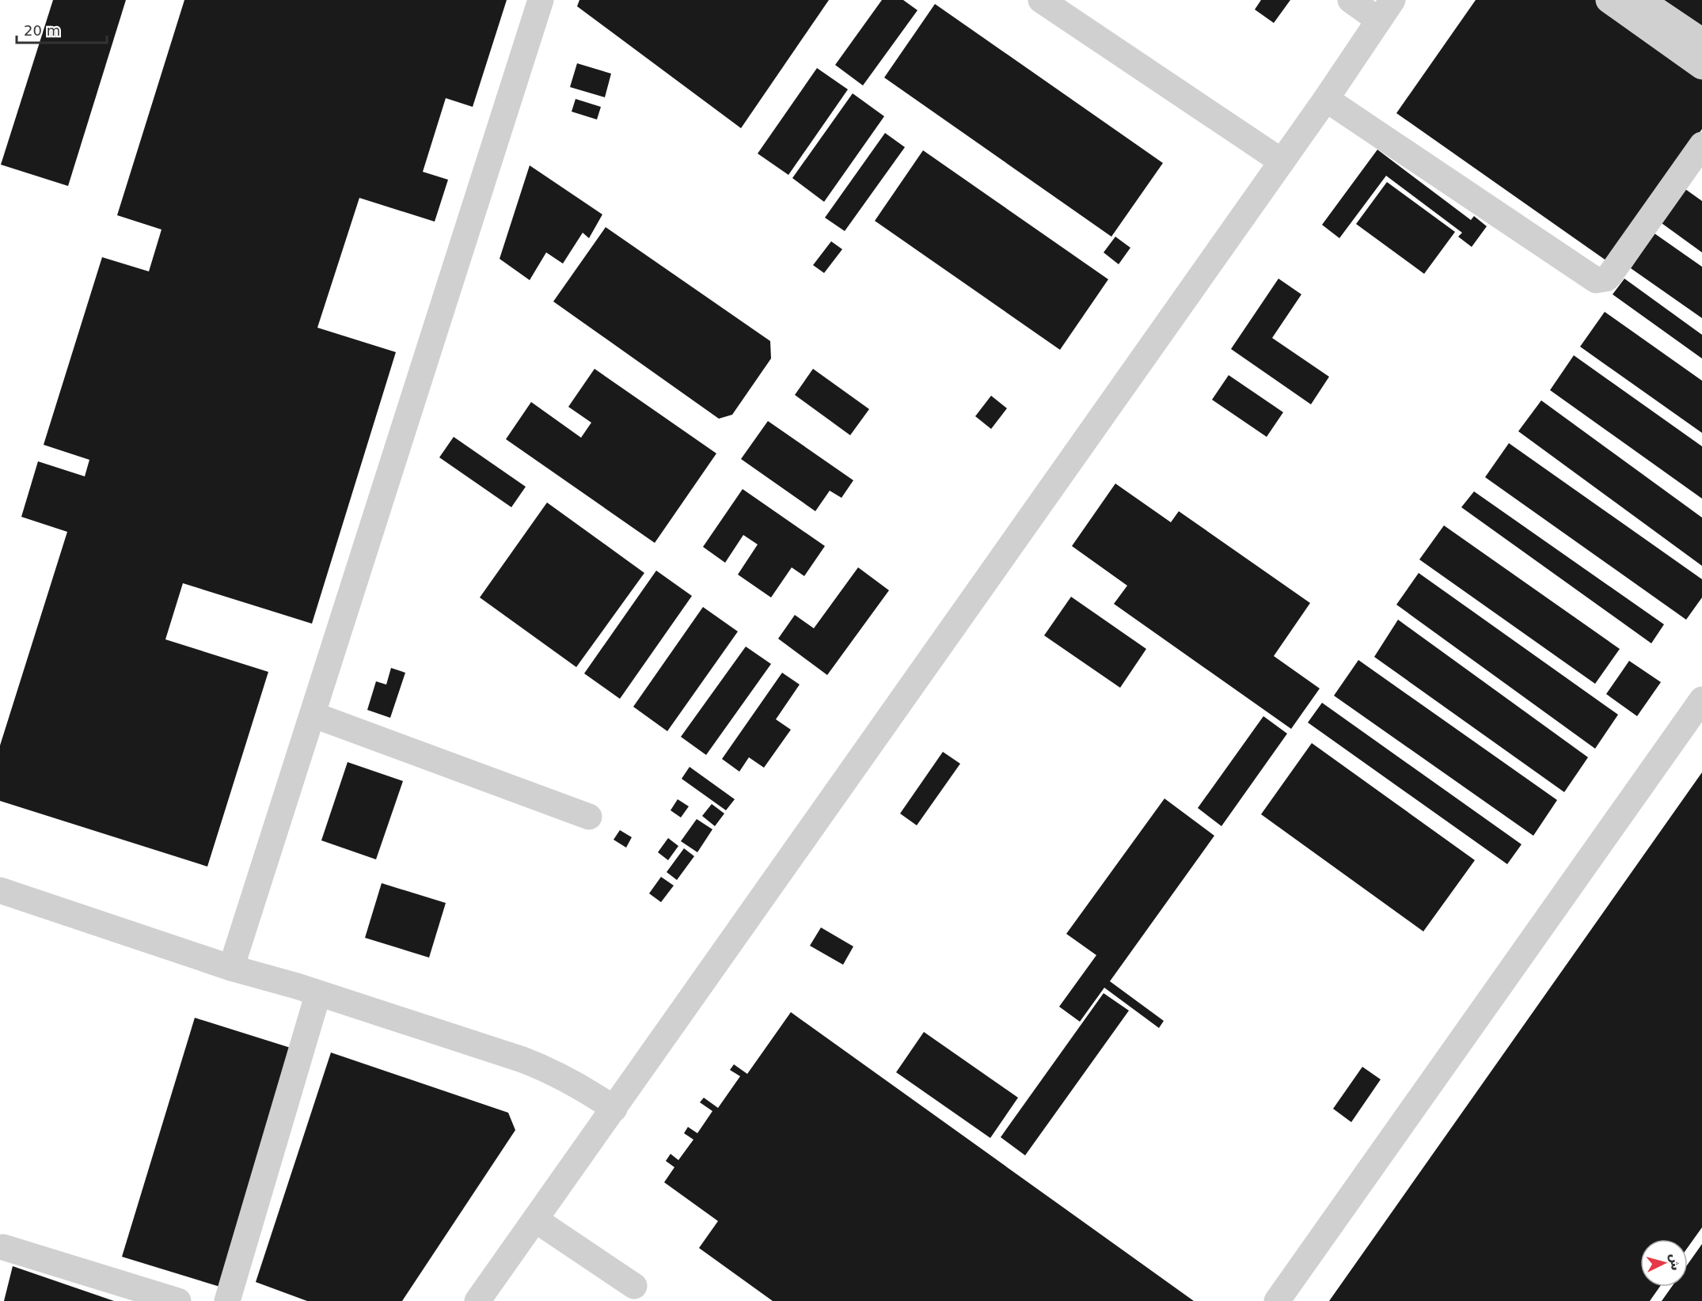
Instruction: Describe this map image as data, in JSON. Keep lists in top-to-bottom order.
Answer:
{
  "scale_bar": "20 m",
  "north": "right"
}
